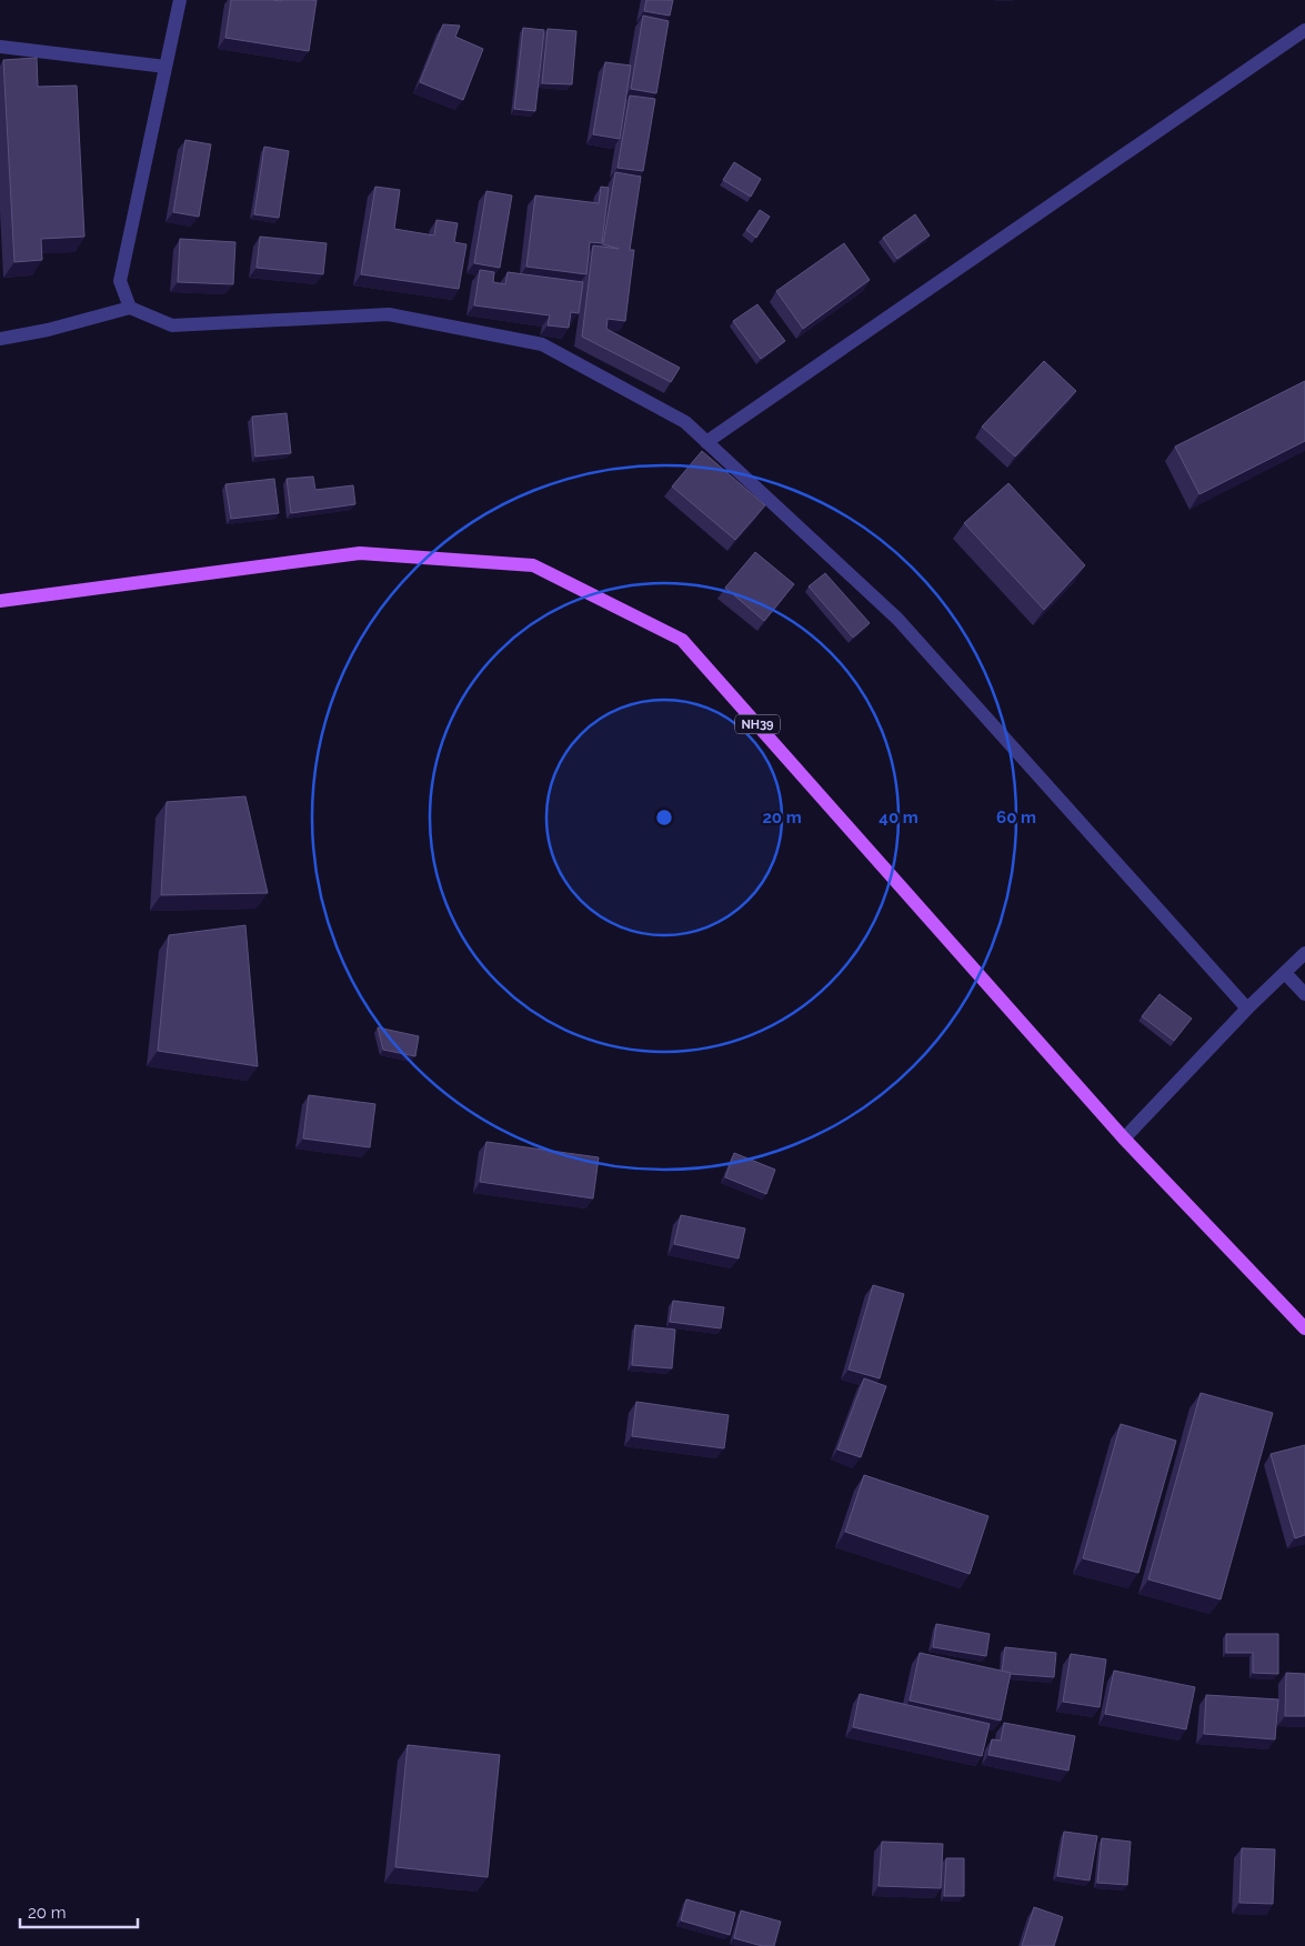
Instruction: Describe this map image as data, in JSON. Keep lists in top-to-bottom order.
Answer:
{
  "streets": {
    "main road": ["NH39"]
  },
  "scale_bar": "20 m",
  "rings": ["20 m", "40 m", "60 m"]
}
